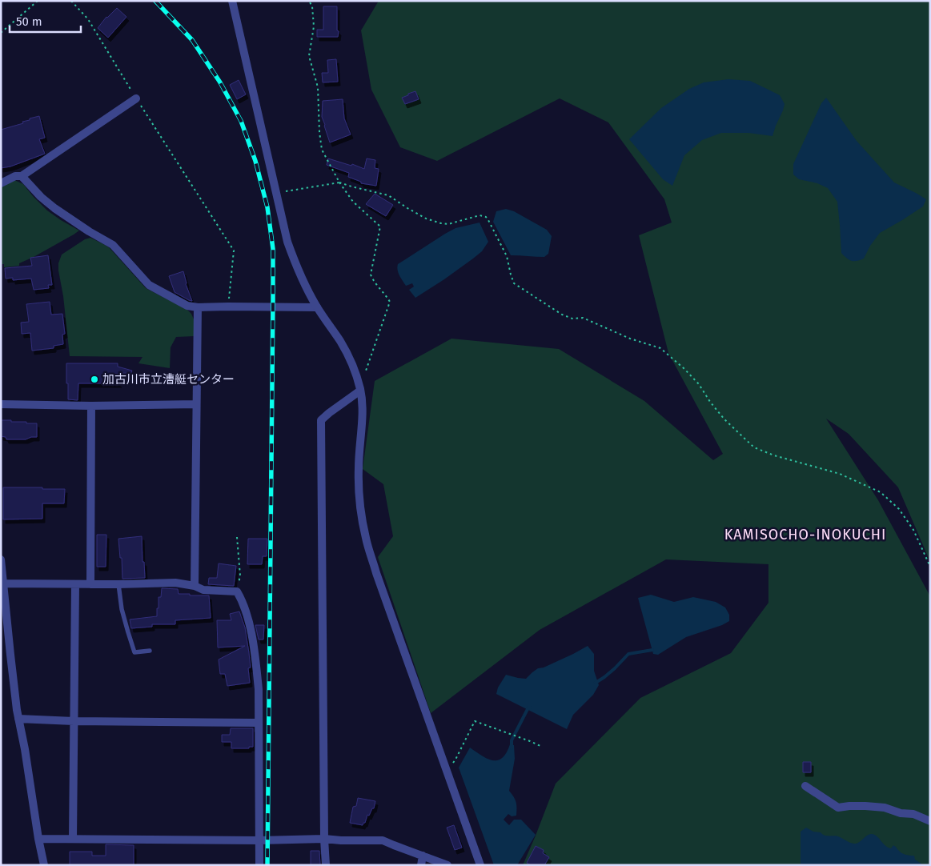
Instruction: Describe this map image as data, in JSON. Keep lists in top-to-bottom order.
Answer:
{
  "districts": ["KAMISOCHO-INOKUCHI"],
  "places": ["加古川市立漕艇センター"],
  "scale_bar": "50 m"
}
